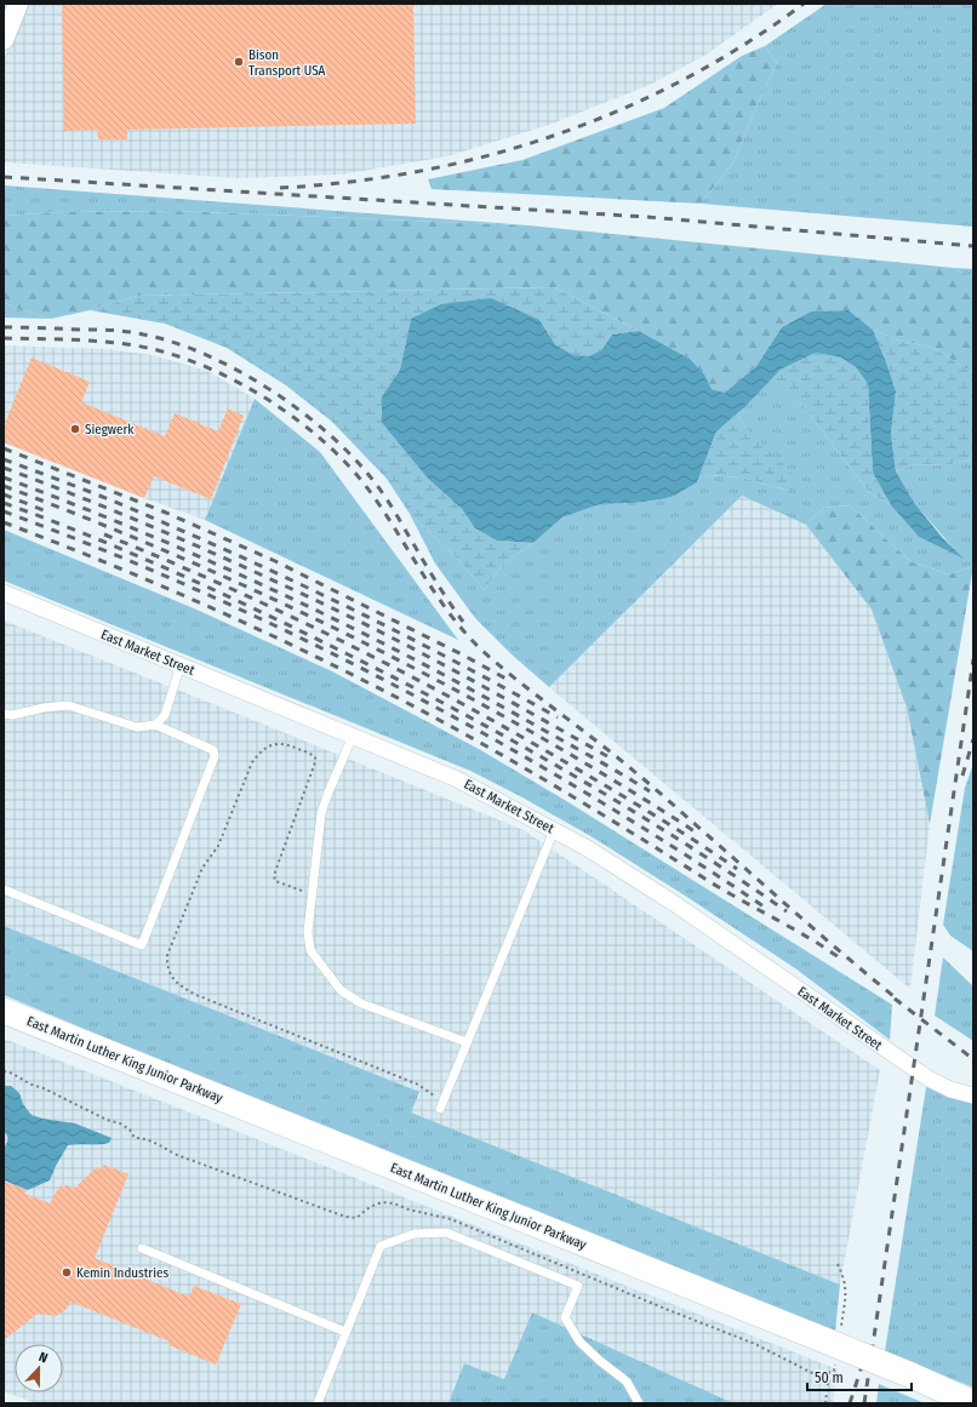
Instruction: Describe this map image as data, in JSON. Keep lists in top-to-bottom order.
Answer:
{
  "streets": {
    "main road": ["East Martin Luther King Junior Parkway"],
    "street": ["East Market Street"]
  },
  "places": ["Bison Transport USA", "Siegwerk", "Kemin Industries"],
  "scale_bar": "50 m",
  "north": "top"
}
